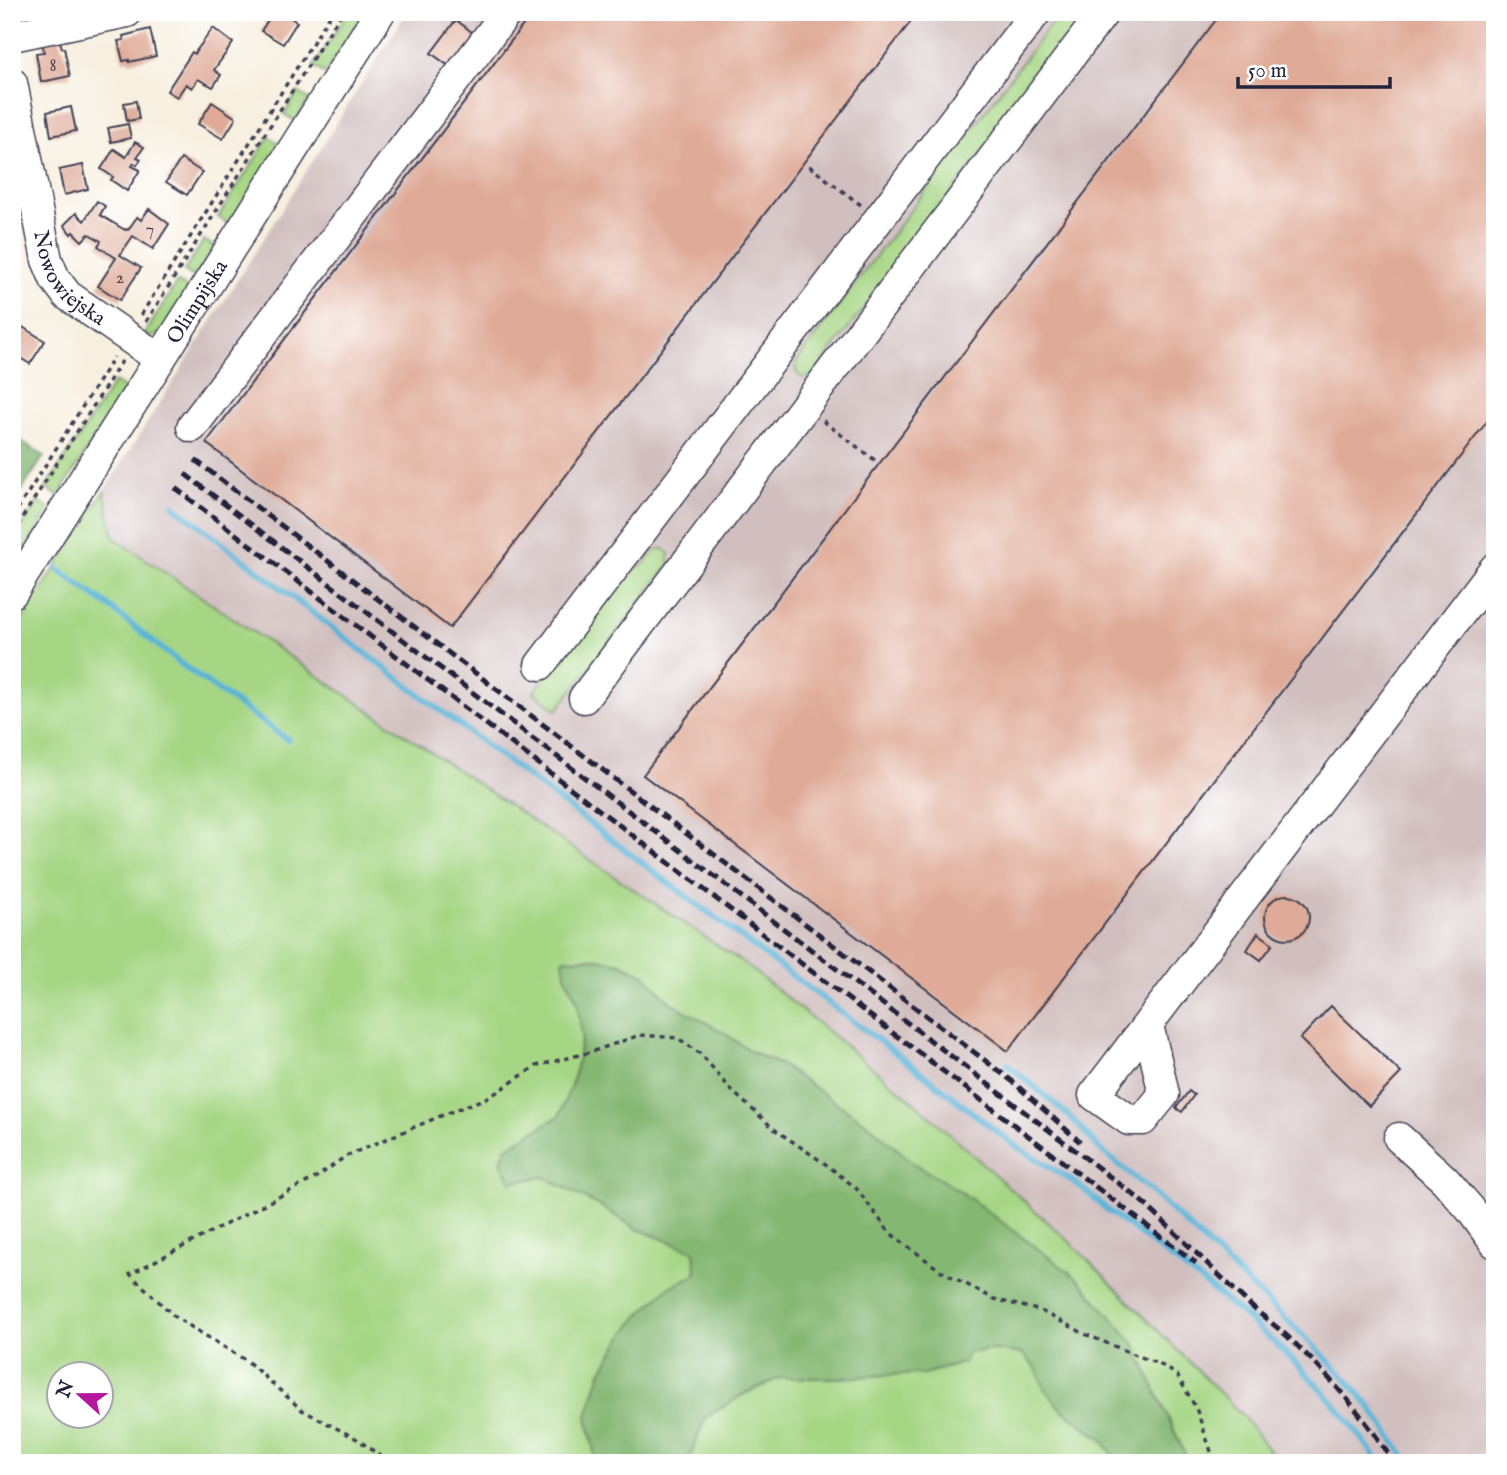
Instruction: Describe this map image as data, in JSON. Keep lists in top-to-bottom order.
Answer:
{
  "streets": {
    "street": ["Nowowiejska", "Olimpijska"]
  },
  "crossings": [
    ["Nowowiejska", "Olimpijska"]
  ],
  "house_numbers": ["8", "7", "2"],
  "scale_bar": "50 m",
  "north": "left"
}
